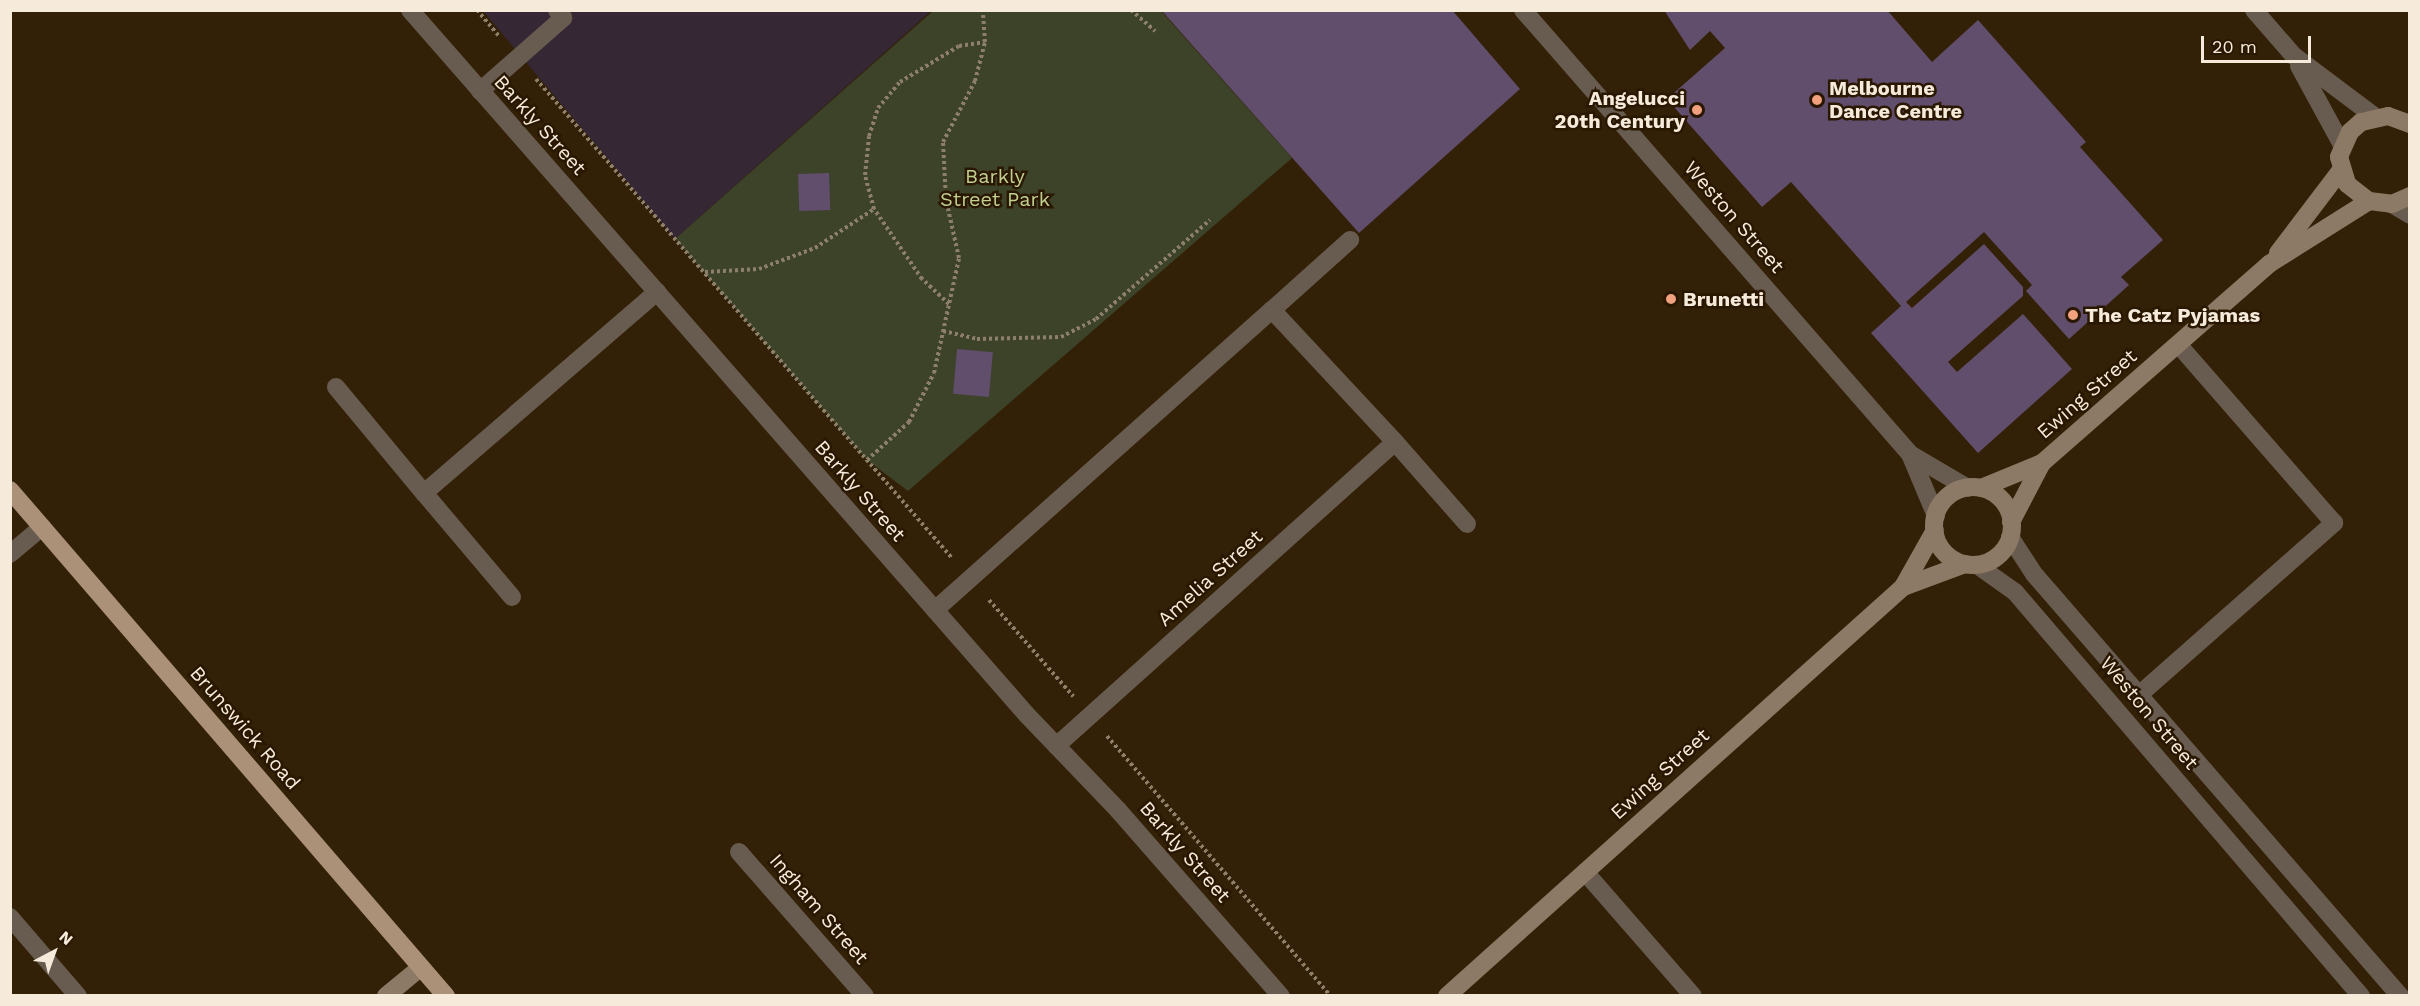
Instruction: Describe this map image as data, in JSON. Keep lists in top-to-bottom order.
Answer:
{
  "streets": {
    "main road": ["Brunswick Road"],
    "street": [
      "Barkly Street",
      "Weston Street",
      "Ewing Street",
      "Amelia Street",
      "Ingham Street"
    ]
  },
  "crossings": [
    ["Barkly Street", "Amelia Street"],
    ["Weston Street", "Ewing Street"]
  ],
  "parks": ["Barkly Street Park"],
  "places": [
    "Melbourne Dance Centre",
    "Angelucci 20th Century",
    "Brunetti",
    "The Catz Pyjamas"
  ],
  "scale_bar": "20 m",
  "north": "top right"
}
